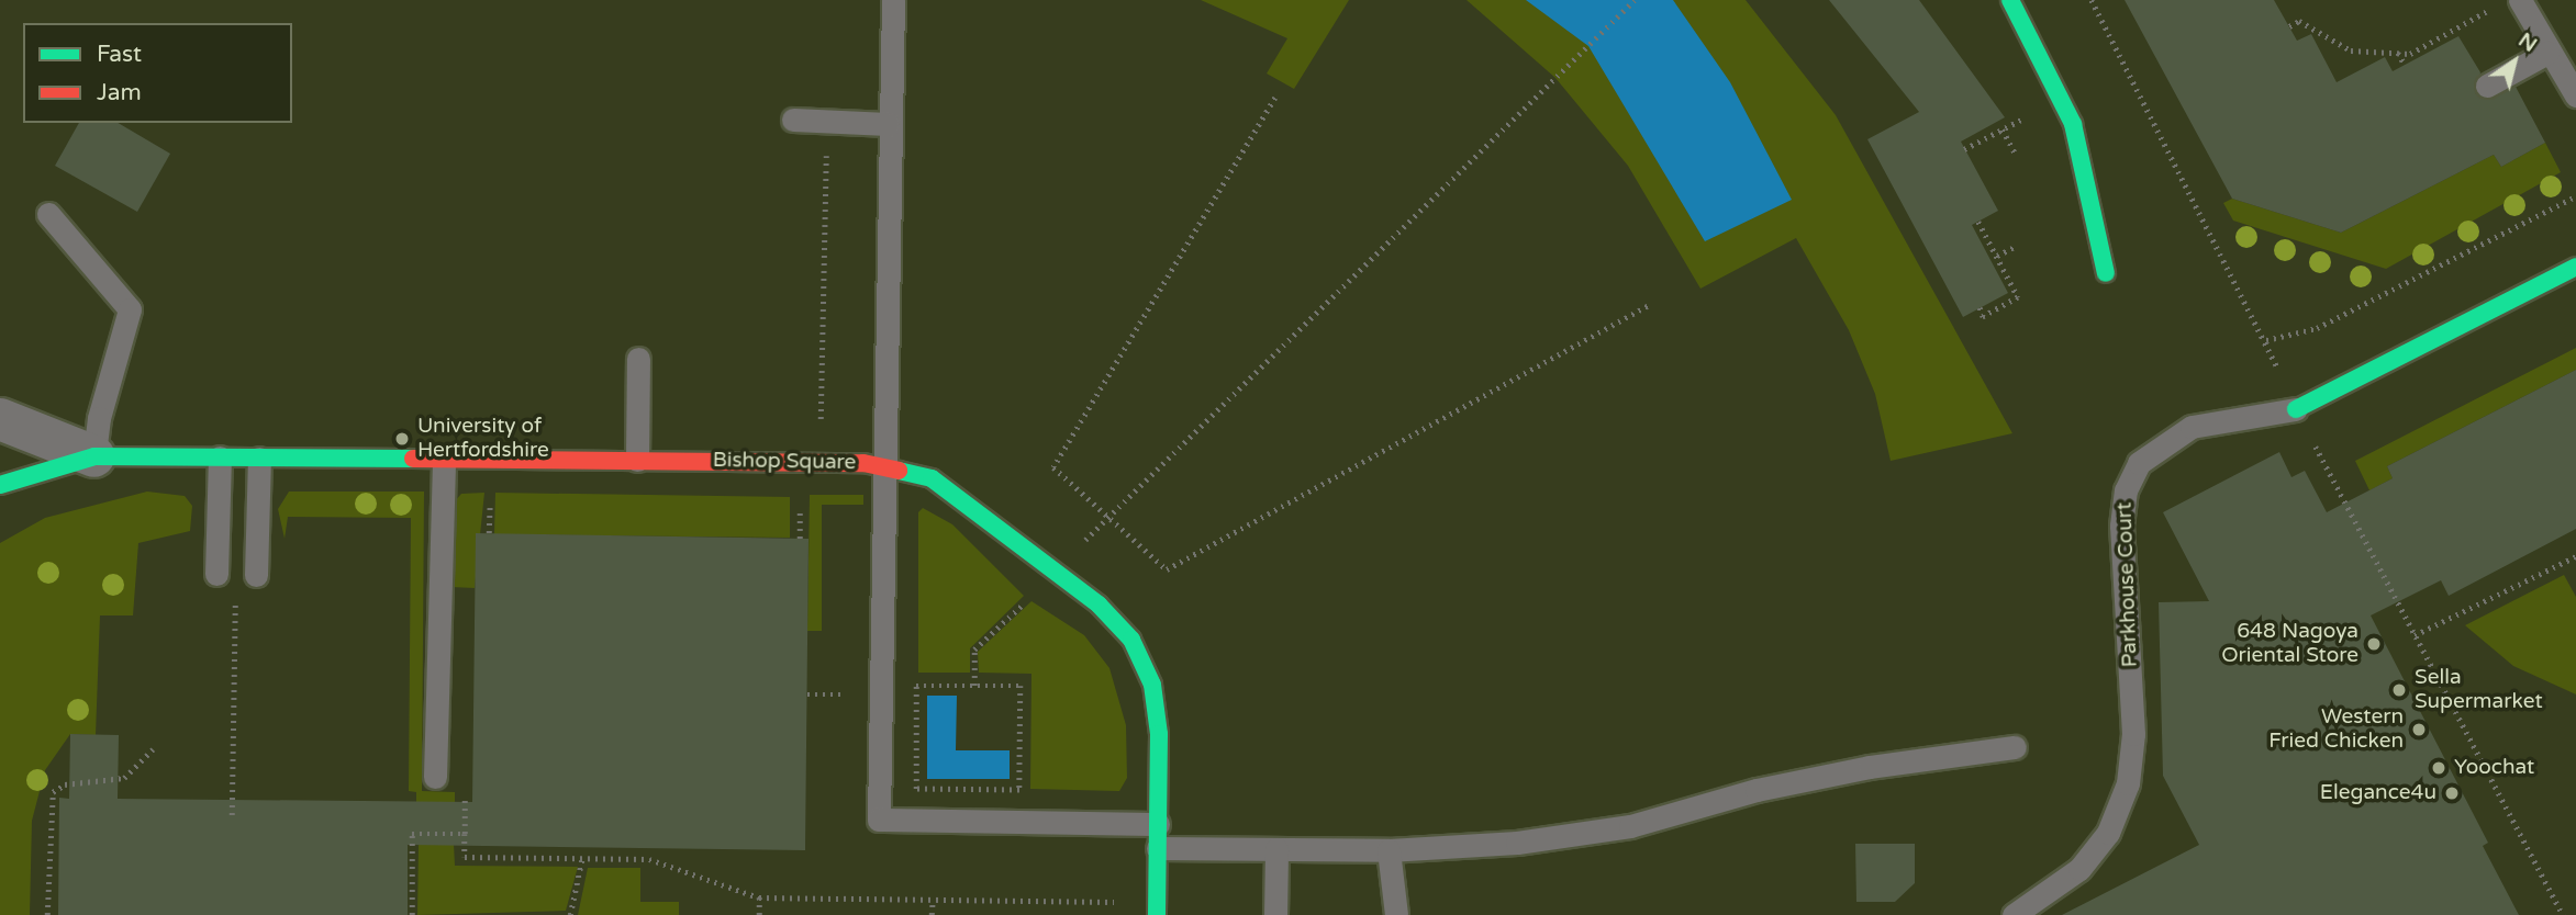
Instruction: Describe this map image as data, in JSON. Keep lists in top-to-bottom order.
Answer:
{
  "streets": {
    "street": ["Bishop Square", "Parkhouse Court"]
  },
  "places": [
    "University of Hertfordshire",
    "648 Nagoya Oriental Store",
    "Sella Supermarket",
    "Western Fried Chicken",
    "Yoochat",
    "Elegance4u"
  ],
  "legend": ["Fast", "Jam"],
  "north": "top right"
}
